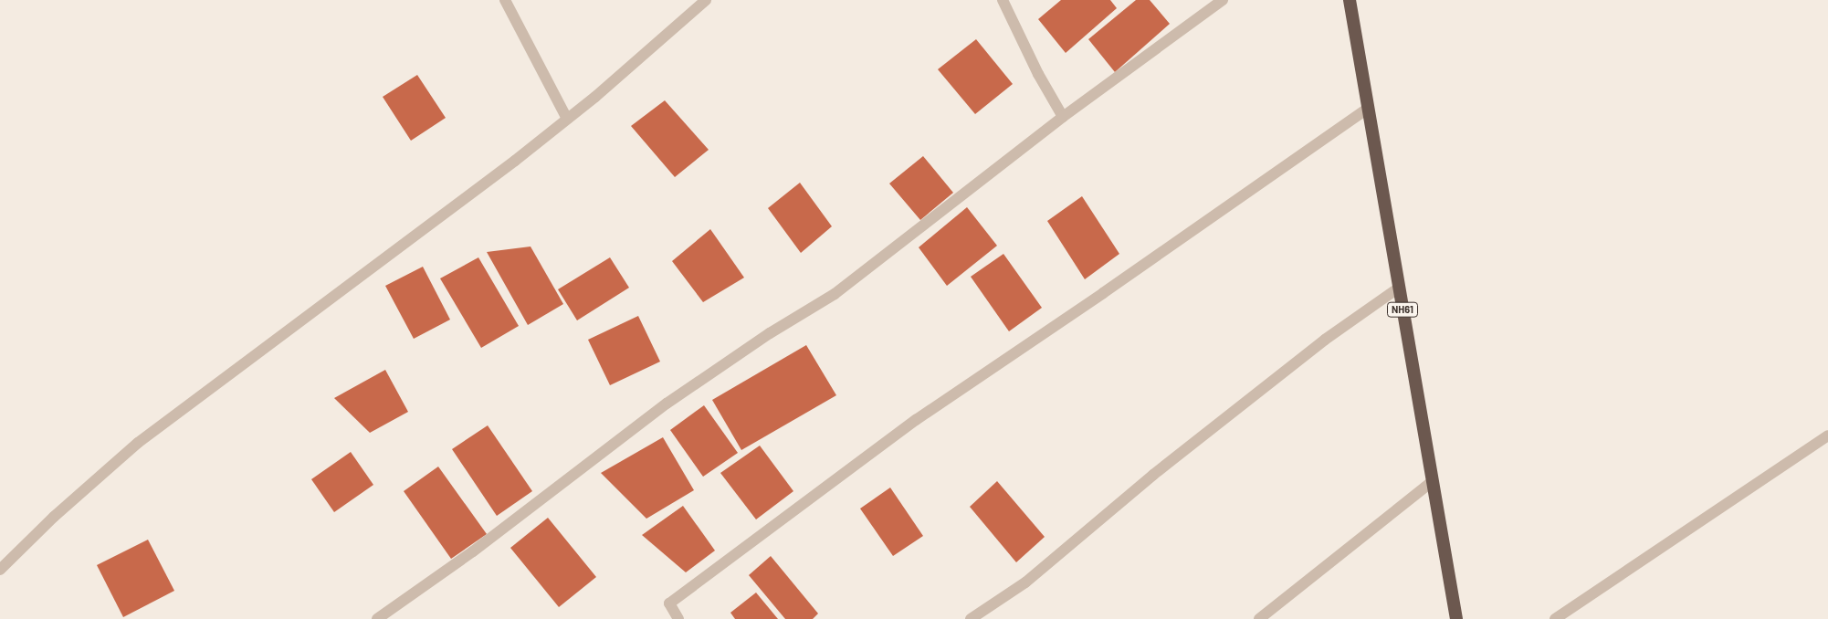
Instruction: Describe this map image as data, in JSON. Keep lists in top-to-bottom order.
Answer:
{
  "streets": {
    "highway": ["NH61"]
  }
}
